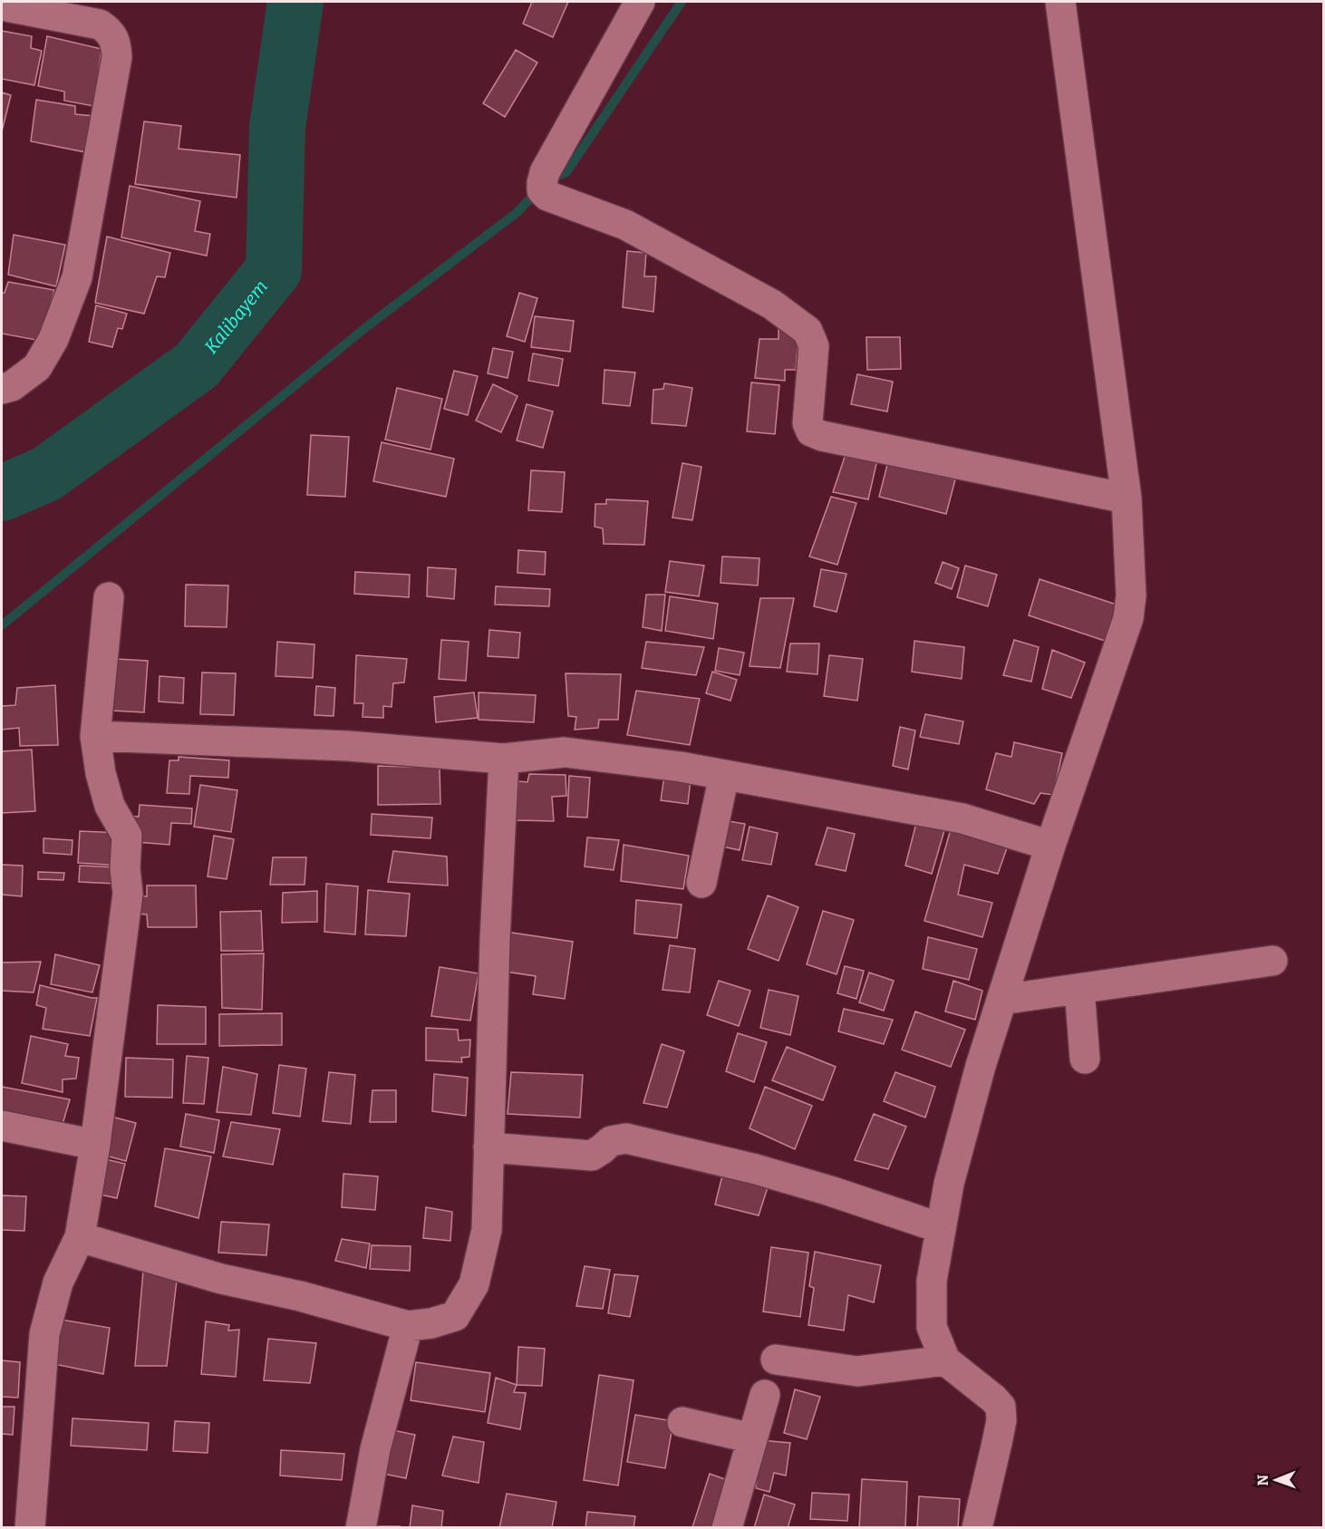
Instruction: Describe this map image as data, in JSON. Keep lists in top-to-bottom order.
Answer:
{
  "water": ["Kalibayem"],
  "north": "left"
}
